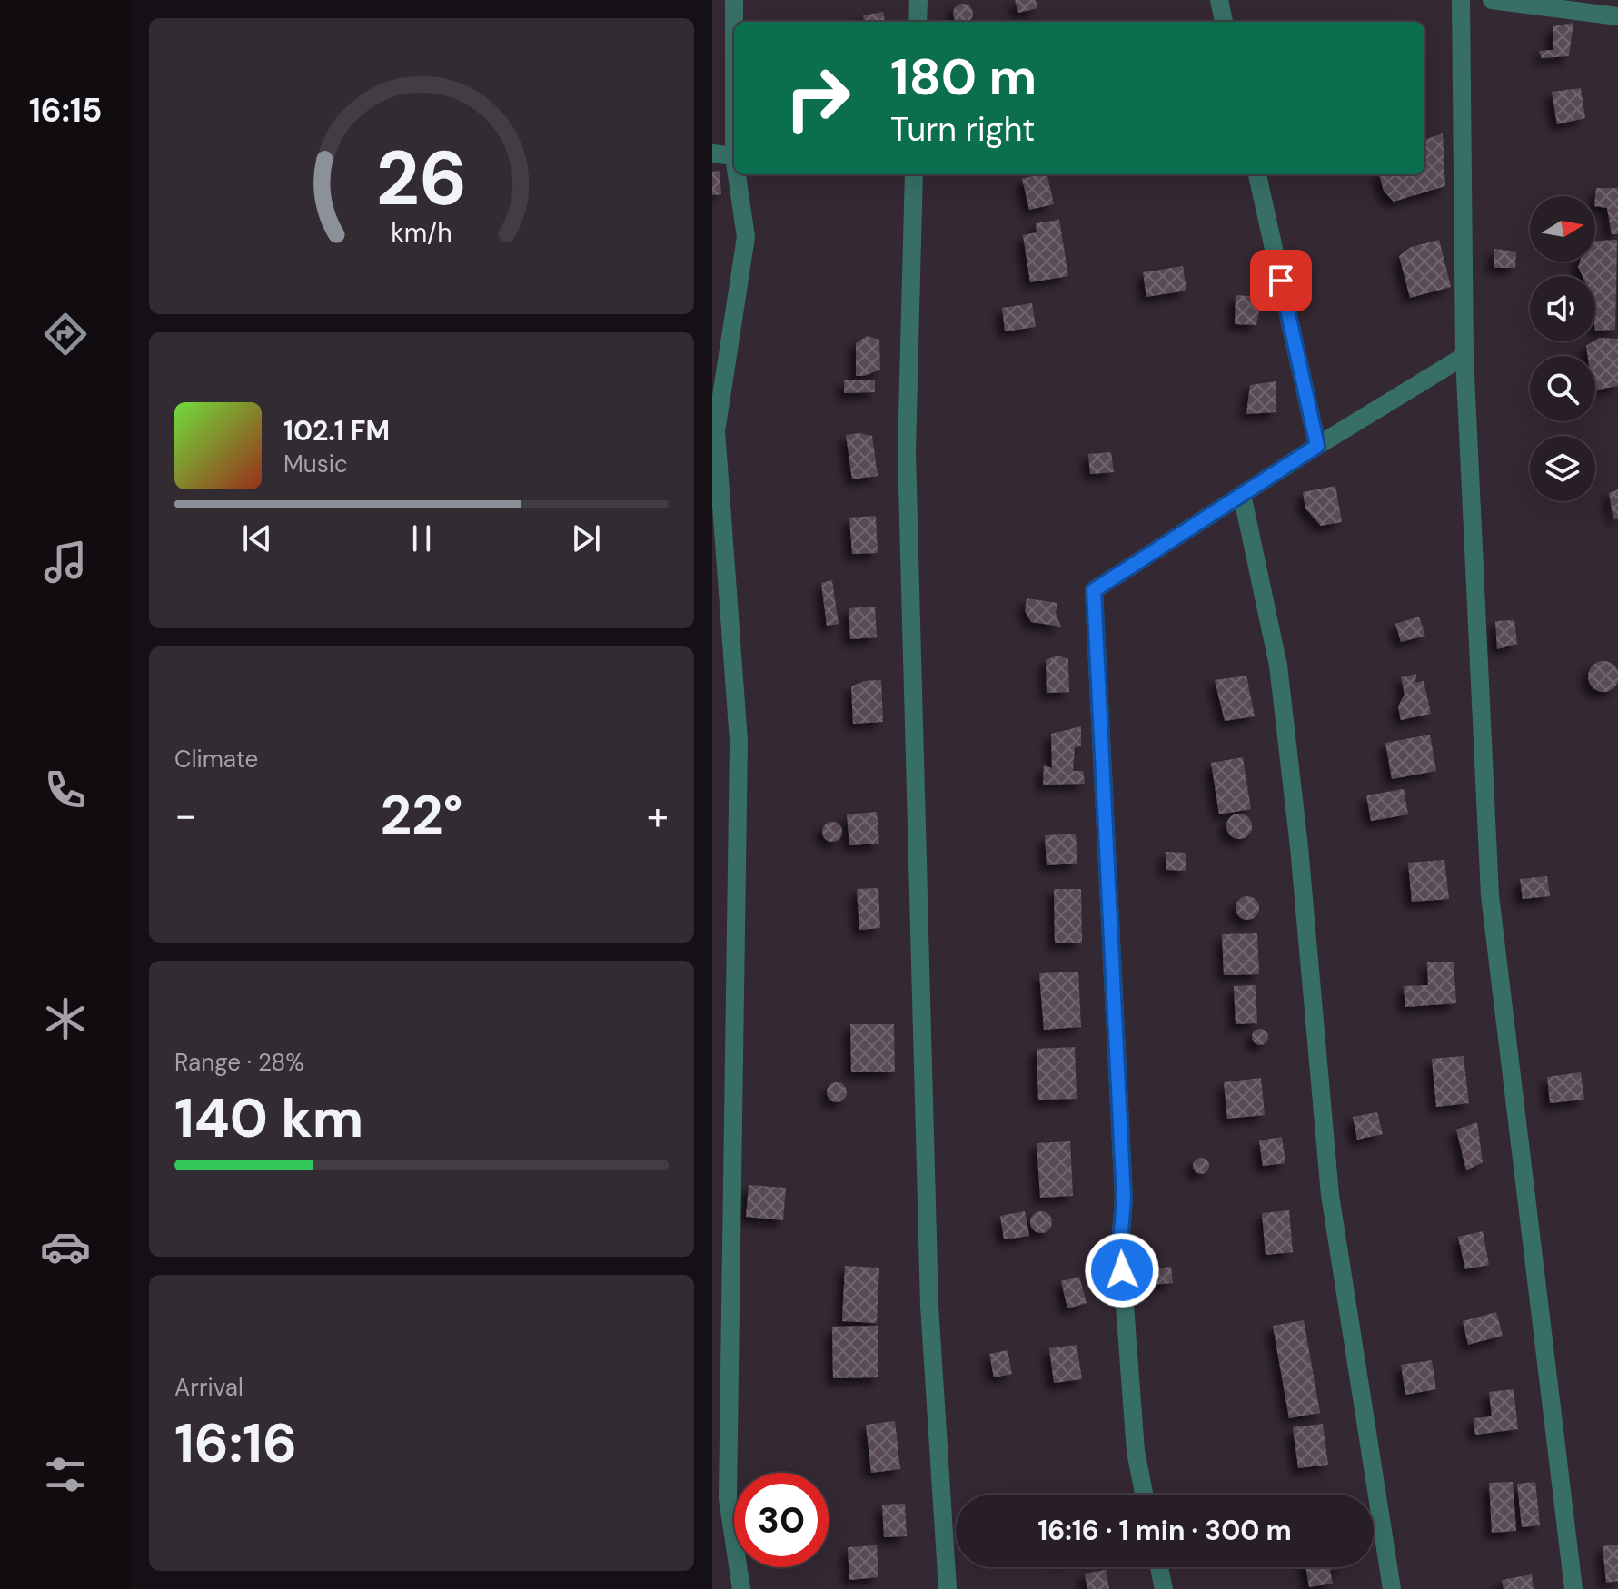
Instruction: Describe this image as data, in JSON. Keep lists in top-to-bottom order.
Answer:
{
  "north": "right",
  "page": {
    "tabs": "16:15",
    "turn": ["180 m", "Turn right"],
    "song": ["102.1 FM", "Music"],
    "tile": [
      "Climate",
      ["Range · 28%", "140 km"],
      ["Arrival", "16:16"]
    ],
    "heat": ["−", "22°", "+"],
    "limit": "30",
    "trip": "16:16 · 1 min · 300 m",
    "gauge": ["26", "km/h"]
  }
}
